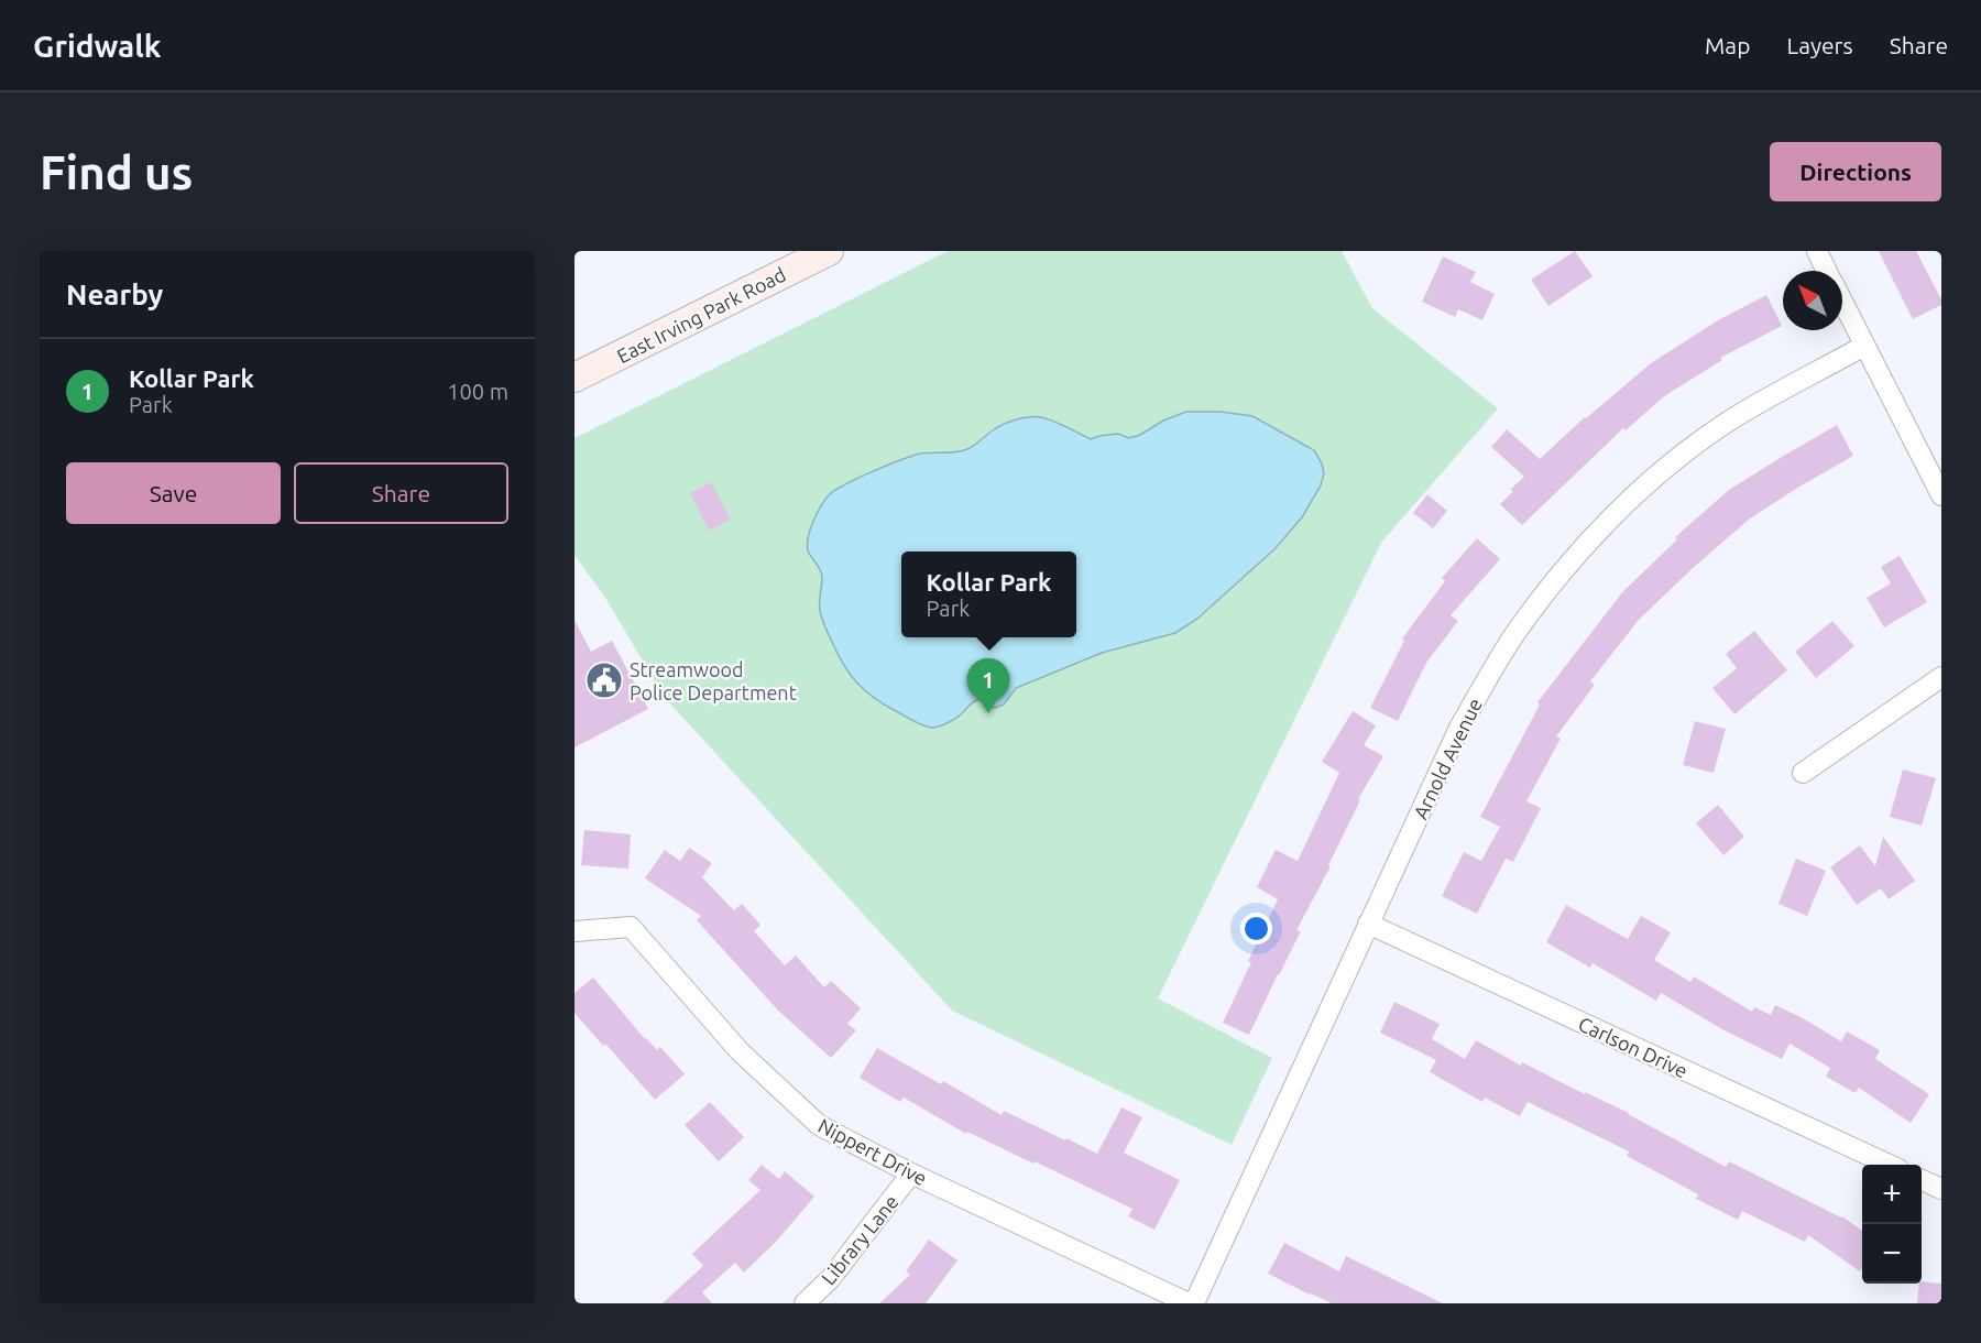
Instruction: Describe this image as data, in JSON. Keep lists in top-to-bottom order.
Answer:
{
  "streets": {
    "main road": ["East Irving Park Road"],
    "street": [
      "Arnold Avenue",
      "Carlson Drive",
      "Nippert Drive",
      "Library Lane"
    ]
  },
  "crossings": [
    ["Arnold Avenue", "Carlson Drive"],
    ["Nippert Drive", "Library Lane"]
  ],
  "places": {
    "public building": ["Streamwood Police Department"]
  },
  "north": "top left",
  "page": {
    "header": "Gridwalk",
    "nav": ["Map", "Layers", "Share"],
    "buttons": [
      "Directions",
      ["Save", "Share"]
    ],
    "title": "Find us",
    "heading": "Nearby",
    "list": [
      {
        "mark": "1",
        "name": "Kollar Park",
        "note": "Park",
        "value": "100 m"
      }
    ],
    "popup": ["Kollar Park", "Park"],
    "pins": "1",
    "map_buttons": ["+", "−"]
  }
}
